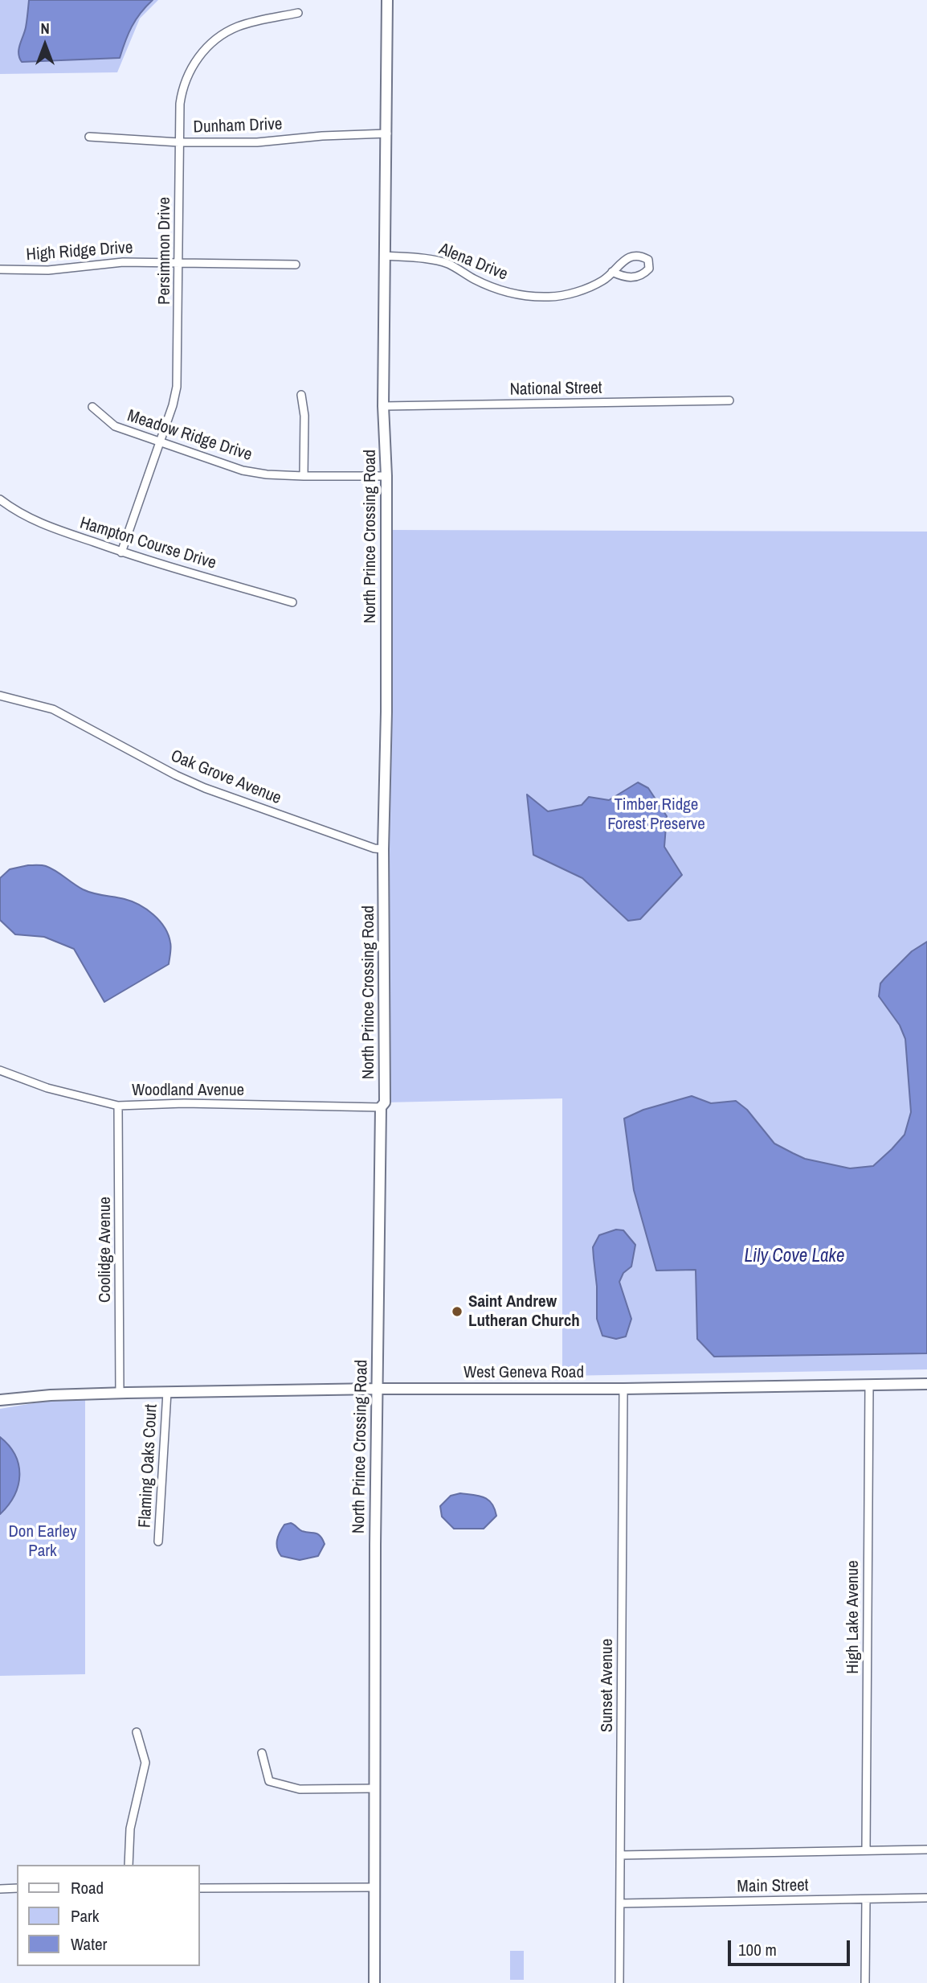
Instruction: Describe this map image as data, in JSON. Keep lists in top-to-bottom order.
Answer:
{
  "streets": {
    "street": [
      "Dunham Drive",
      "Persimmon Drive",
      "High Ridge Drive",
      "Alena Drive",
      "National Street",
      "Meadow Ridge Drive",
      "North Prince Crossing Road",
      "Hampton Course Drive",
      "Oak Grove Avenue",
      "Woodland Avenue",
      "Coolidge Avenue",
      "West Geneva Road",
      "Flaming Oaks Court",
      "High Lake Avenue",
      "Sunset Avenue",
      "Main Street"
    ]
  },
  "crossings": [
    ["Dunham Drive", "Persimmon Drive"],
    ["Dunham Drive", "North Prince Crossing Road"],
    ["Persimmon Drive", "High Ridge Drive"],
    ["Persimmon Drive", "Meadow Ridge Drive"],
    ["Persimmon Drive", "Hampton Course Drive"],
    ["Alena Drive", "North Prince Crossing Road"],
    ["National Street", "North Prince Crossing Road"],
    ["Meadow Ridge Drive", "North Prince Crossing Road"],
    ["North Prince Crossing Road", "Oak Grove Avenue"],
    ["North Prince Crossing Road", "Woodland Avenue"],
    ["North Prince Crossing Road", "West Geneva Road"],
    ["Woodland Avenue", "Coolidge Avenue"],
    ["Coolidge Avenue", "West Geneva Road"],
    ["West Geneva Road", "Flaming Oaks Court"],
    ["West Geneva Road", "High Lake Avenue"],
    ["West Geneva Road", "Sunset Avenue"],
    ["High Lake Avenue", "Main Street"],
    ["Sunset Avenue", "Main Street"]
  ],
  "water": ["Lily Cove Lake"],
  "parks": ["Timber Ridge Forest Preserve", "Don Earley Park"],
  "places": ["Saint Andrew Lutheran Church"],
  "legend": ["Road", "Park", "Water"],
  "scale_bar": "100 m",
  "north": "top"
}
